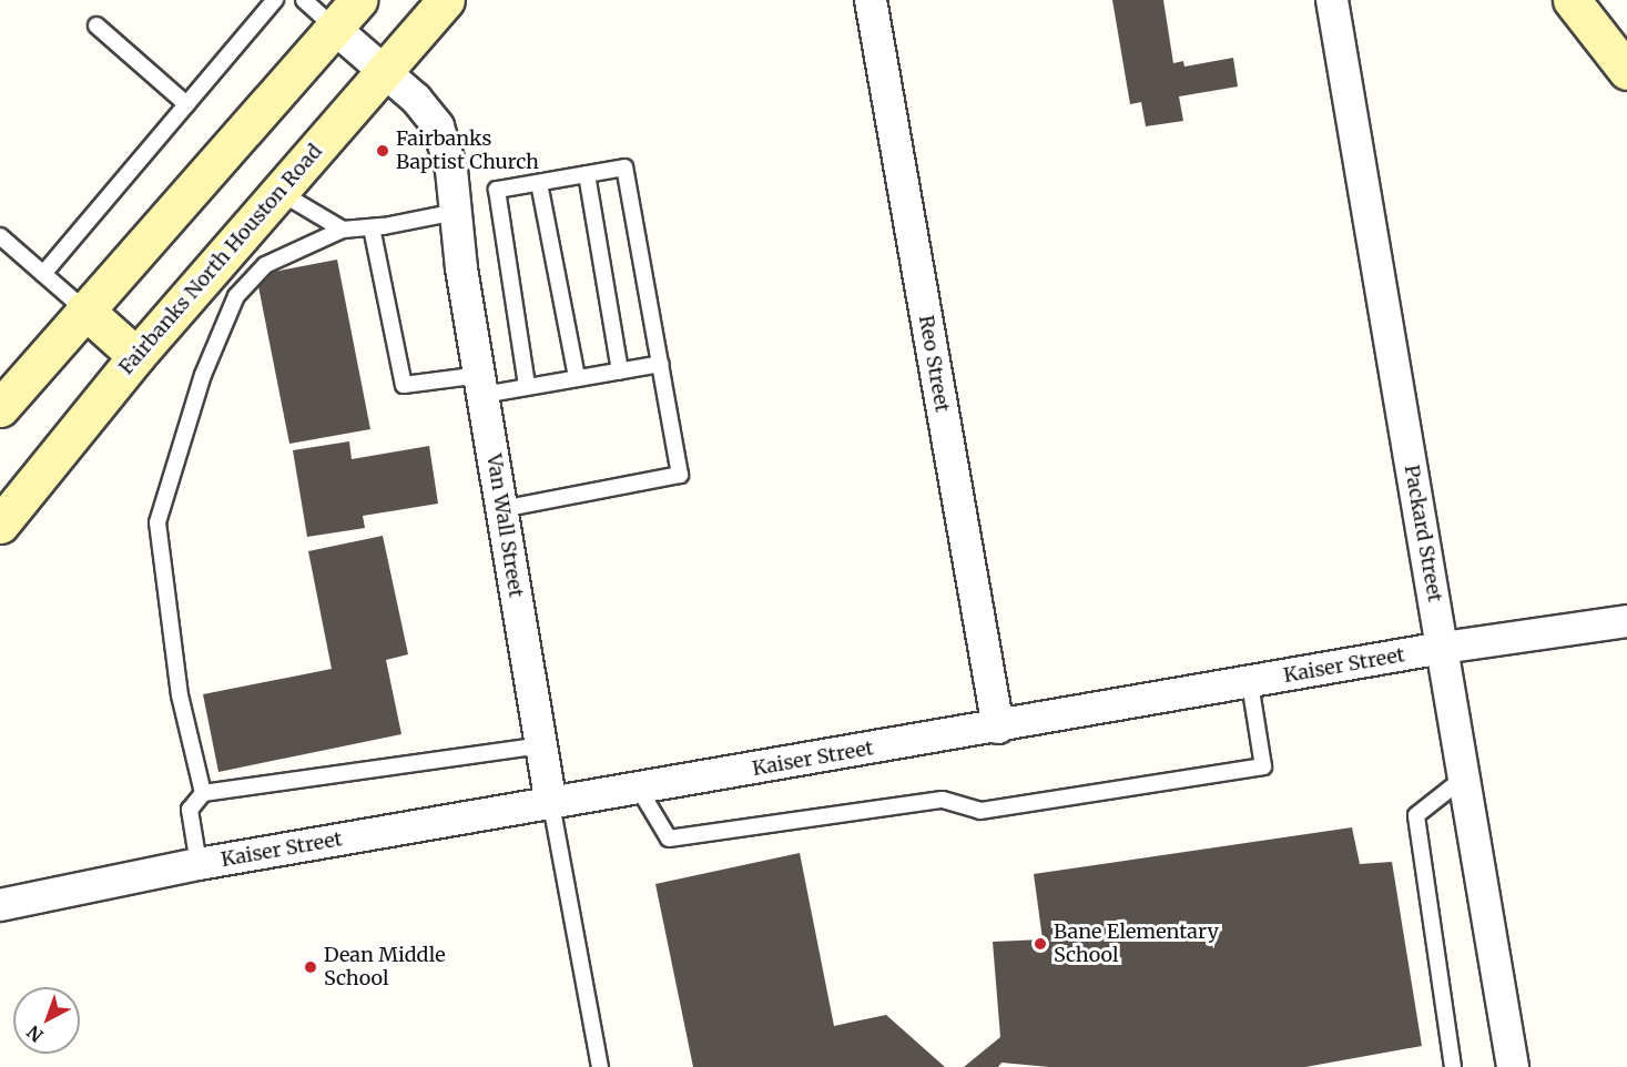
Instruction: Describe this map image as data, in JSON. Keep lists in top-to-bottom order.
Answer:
{
  "streets": {
    "main road": ["Fairbanks North Houston Road"],
    "street": [
      "Reo Street",
      "Van Wall Street",
      "Packard Street",
      "Kaiser Street"
    ]
  },
  "crossings": [
    ["Fairbanks North Houston Road", "Van Wall Street"],
    ["Reo Street", "Kaiser Street"],
    ["Van Wall Street", "Kaiser Street"],
    ["Packard Street", "Kaiser Street"]
  ],
  "places": ["Fairbanks Baptist Church", "Bane Elementary School", "Dean Middle School"],
  "north": "bottom left"
}
